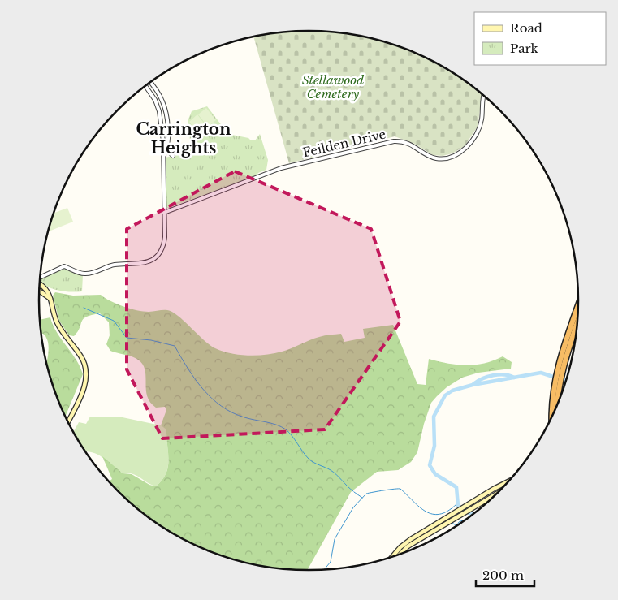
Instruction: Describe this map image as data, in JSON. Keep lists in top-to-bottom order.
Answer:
{
  "streets": {
    "street": ["Feilden Drive"]
  },
  "districts": ["Carrington Heights"],
  "parks": ["Stellawood Cemetery"],
  "legend": ["Road", "Park"],
  "scale_bar": "200 m"
}
